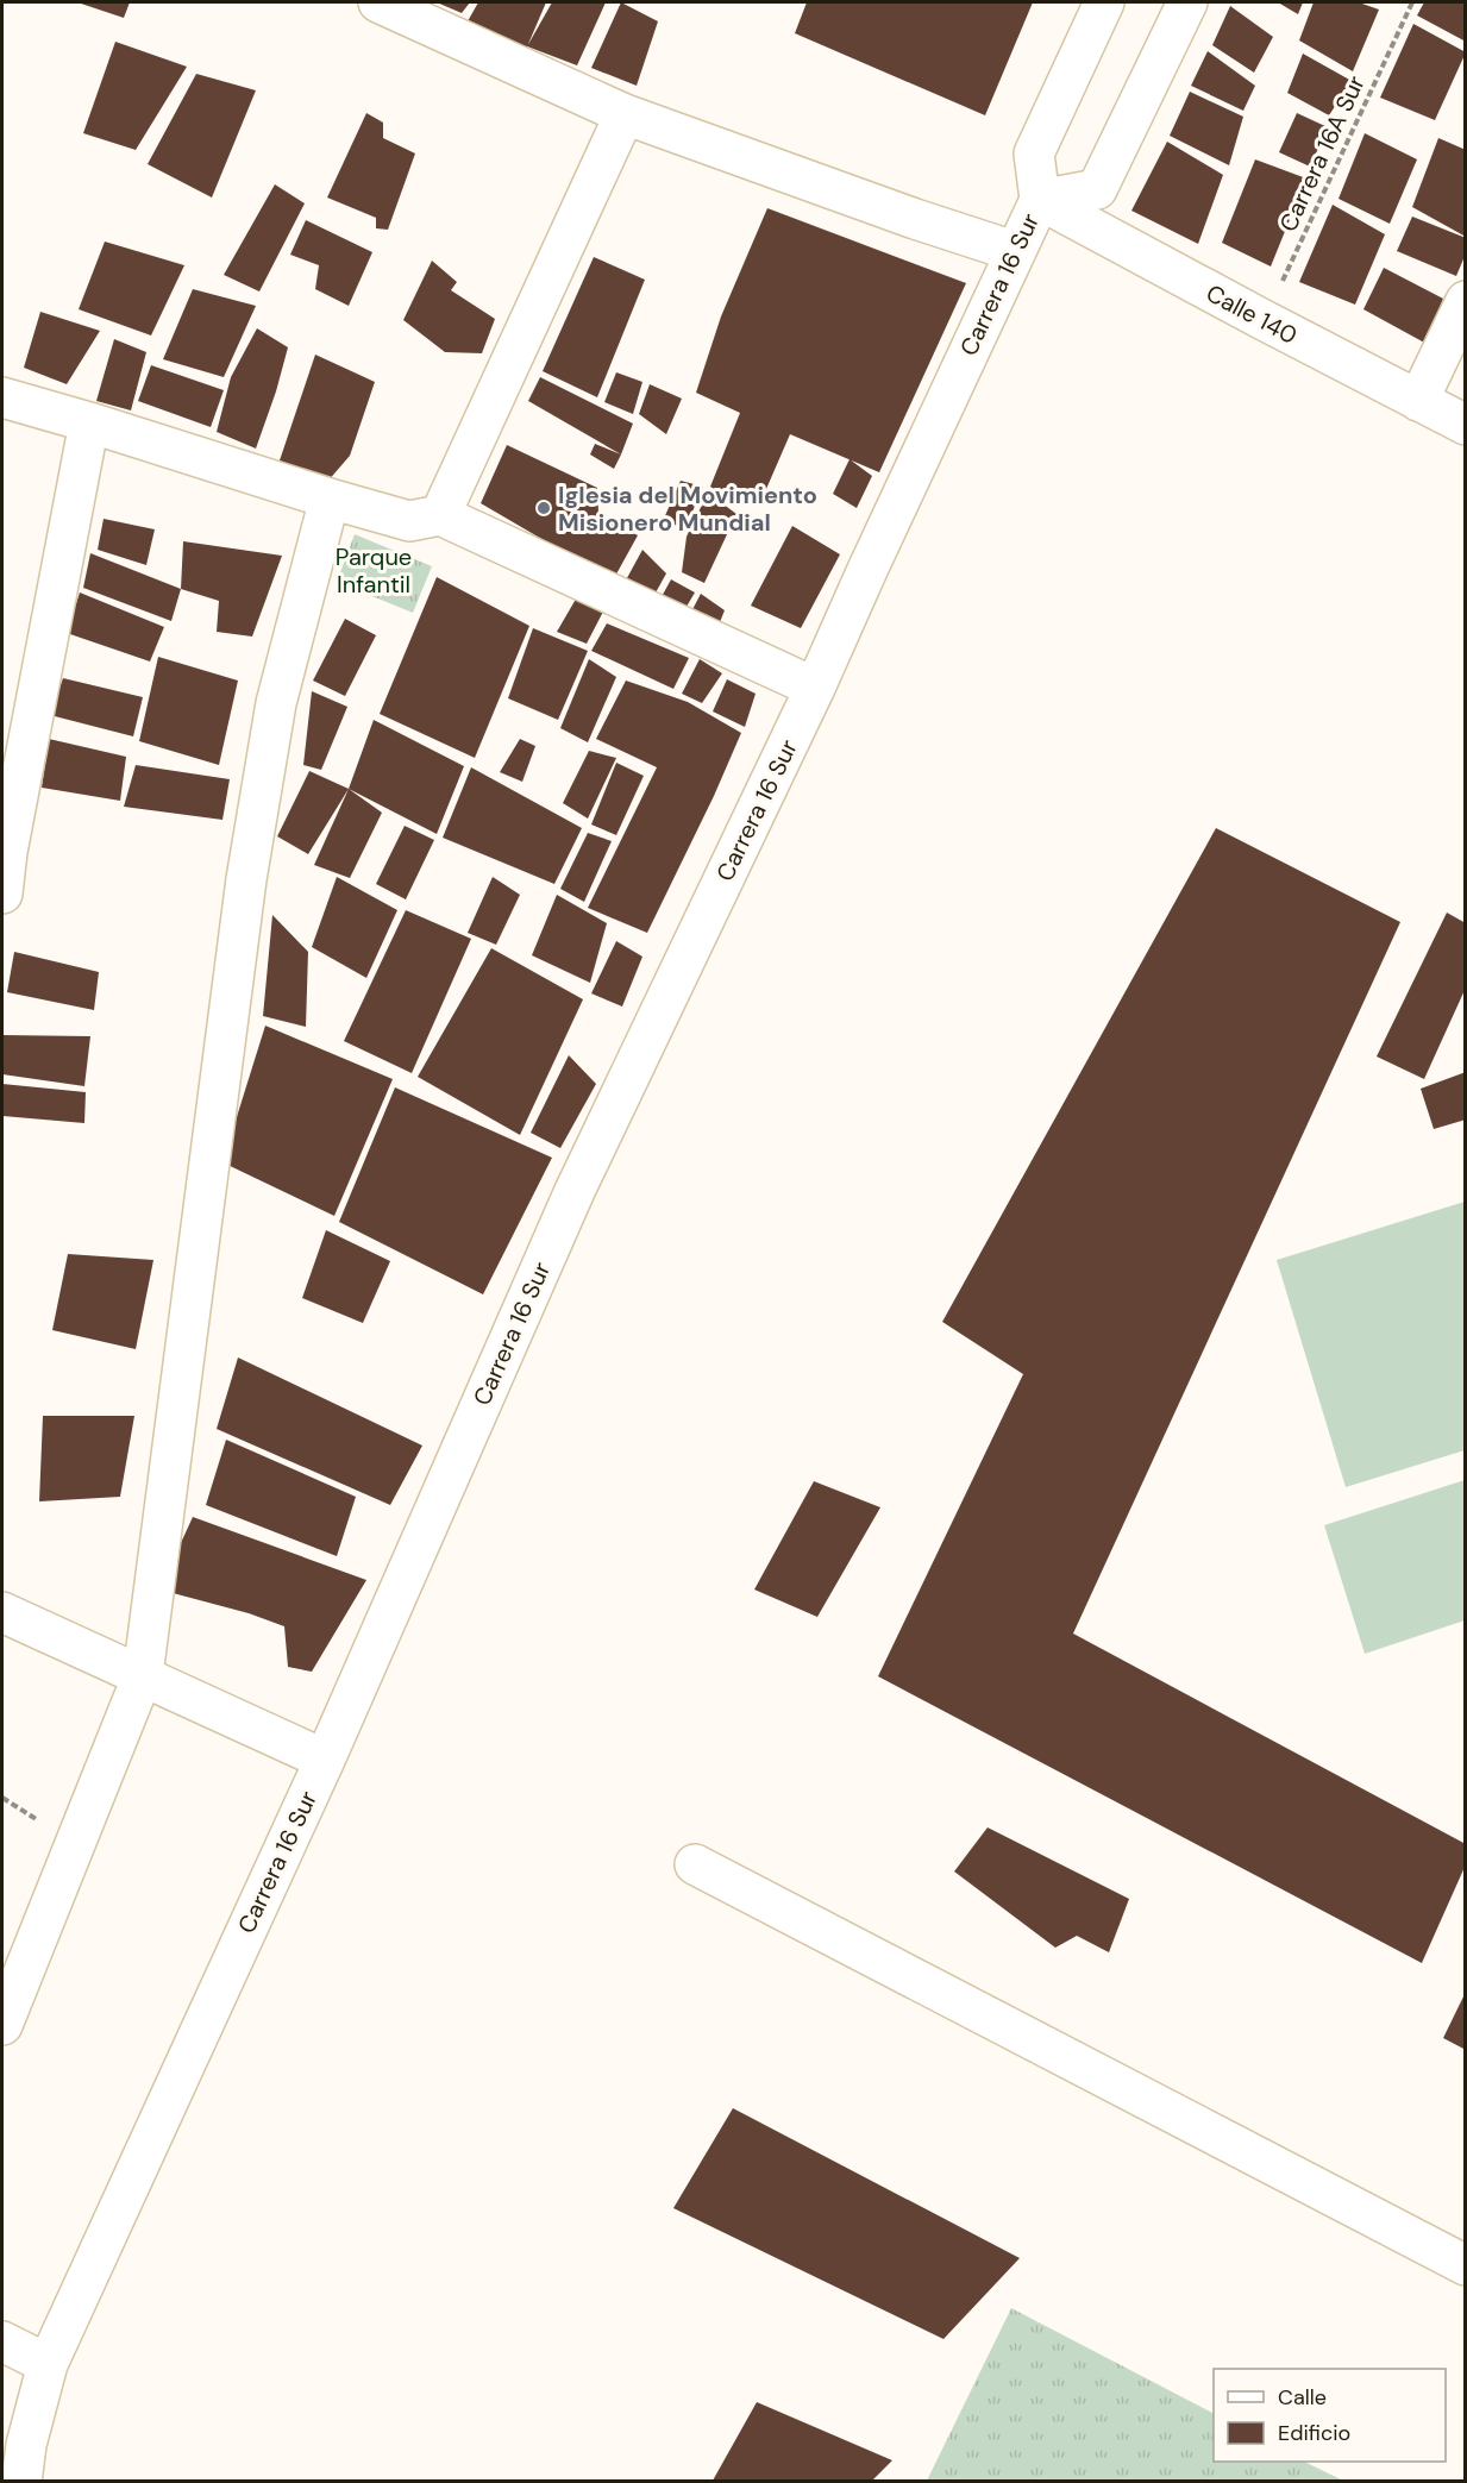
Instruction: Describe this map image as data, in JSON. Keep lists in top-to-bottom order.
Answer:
{
  "streets": {
    "street": ["Carrera 16 Sur", "Calle 140"],
    "path": ["Carrera 16A Sur"]
  },
  "crossings": [
    ["Carrera 16A Sur", "Calle 140"],
    ["Carrera 16 Sur", "Calle 140"]
  ],
  "parks": ["Parque Infantil"],
  "places": ["Iglesia del Movimiento Misionero Mundial"],
  "legend": ["Calle", "Edificio"]
}
